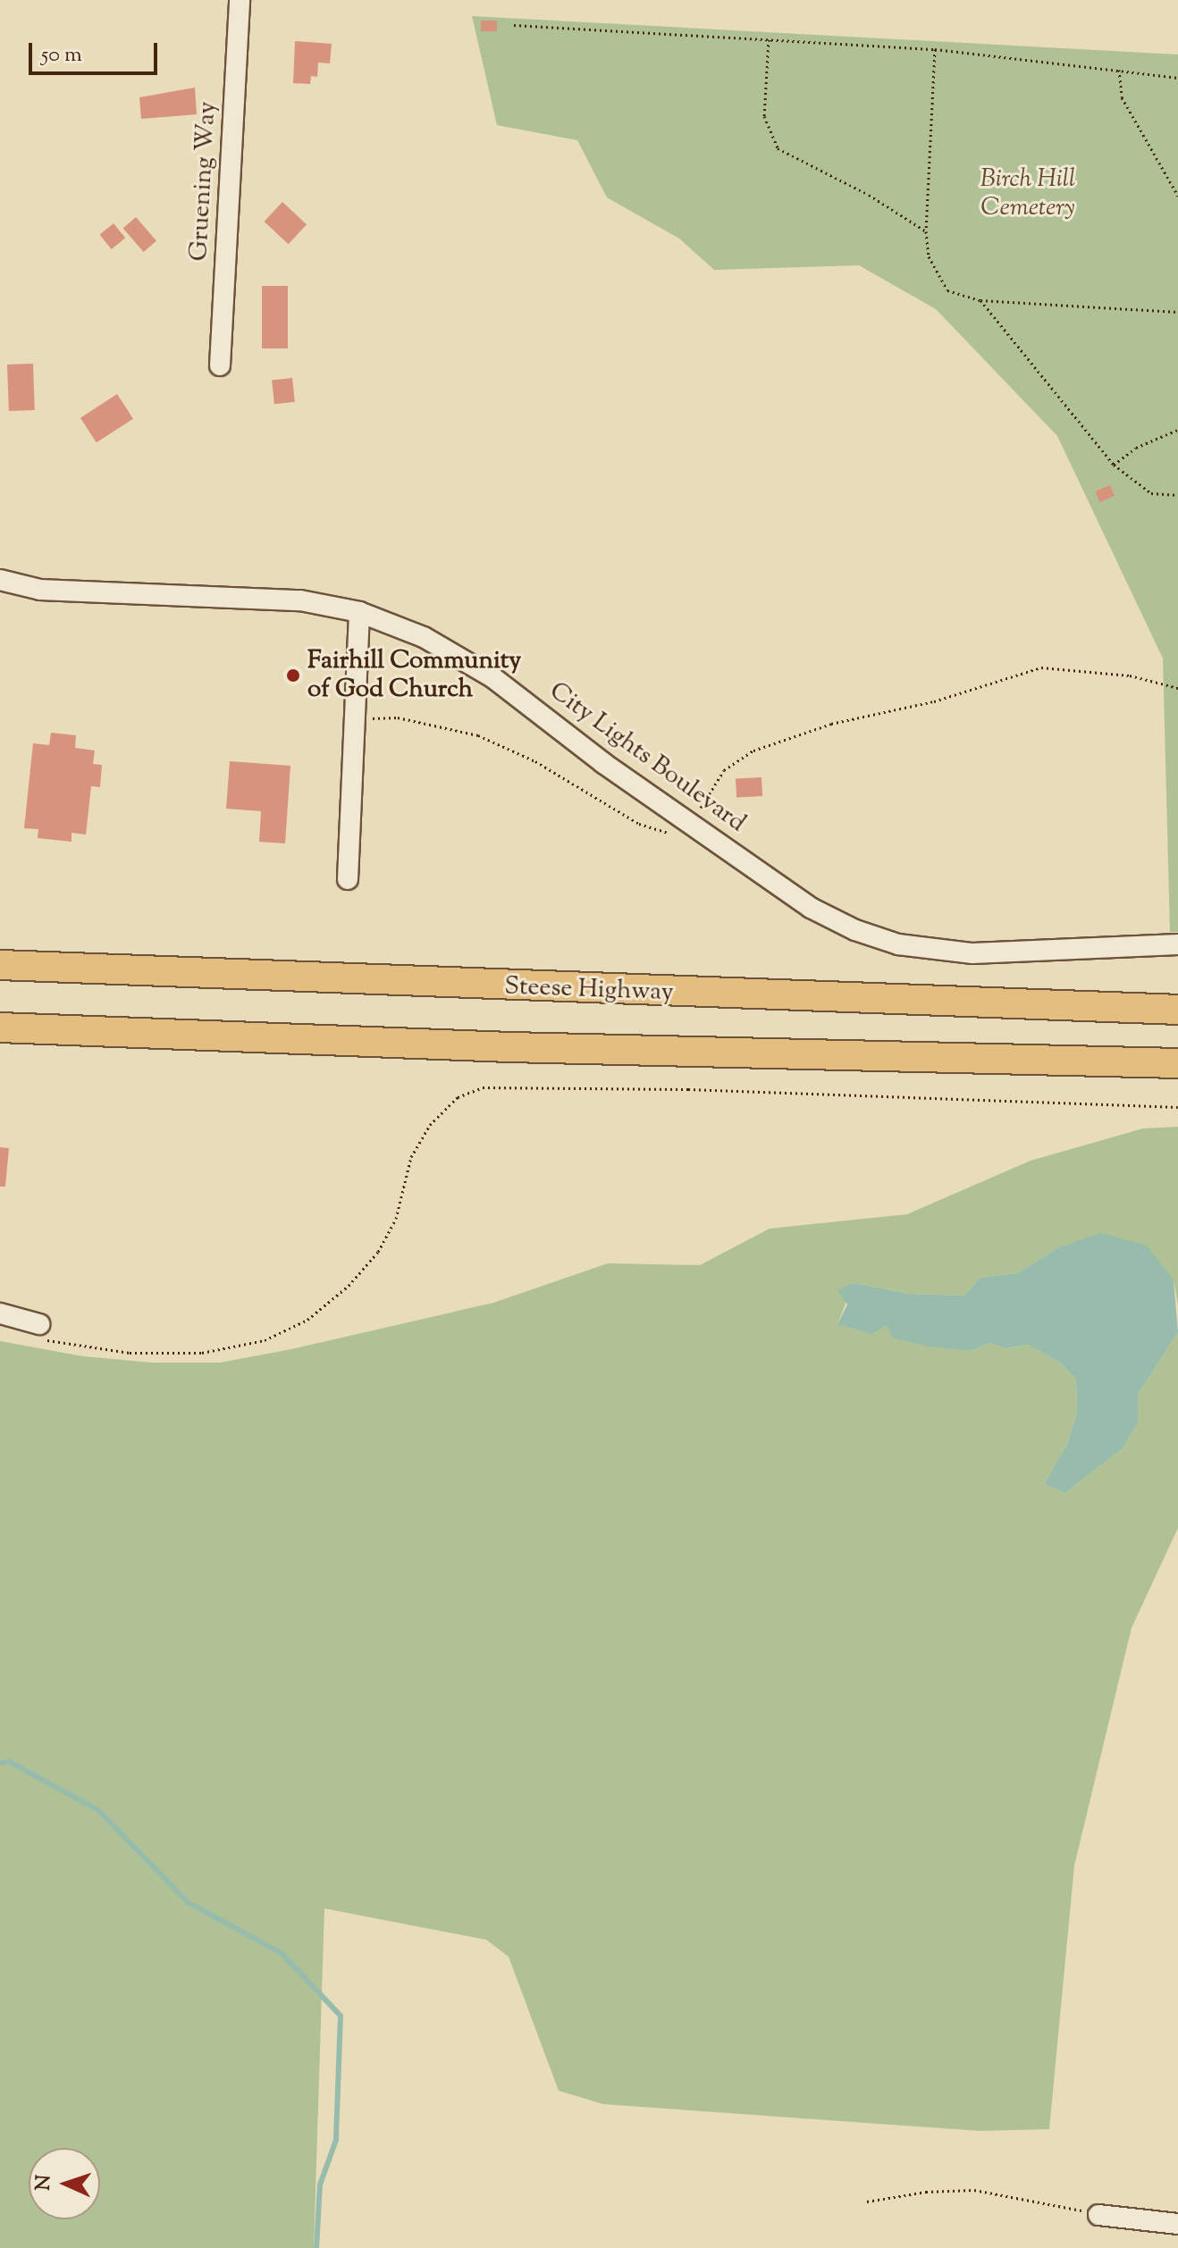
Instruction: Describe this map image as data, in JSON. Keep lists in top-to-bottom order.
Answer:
{
  "streets": {
    "highway": ["Steese Highway"],
    "street": ["Gruening Way", "City Lights Boulevard"]
  },
  "parks": ["Birch Hill Cemetery"],
  "places": ["Fairhill Community of God Church"],
  "scale_bar": "50 m",
  "north": "left"
}
